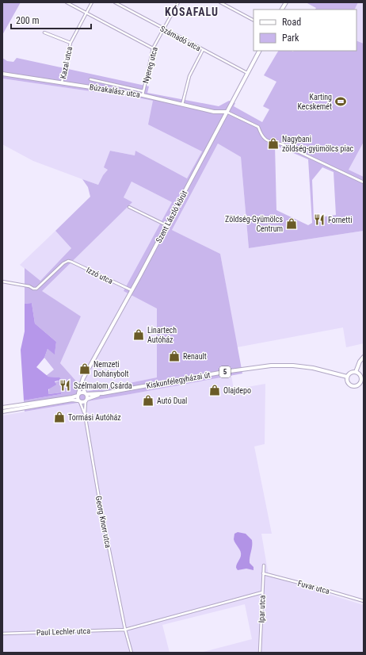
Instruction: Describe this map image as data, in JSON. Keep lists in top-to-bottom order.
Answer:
{
  "streets": {
    "street": [
      "Számadó utca",
      "Kazal utca",
      "Nyereg utca",
      "Búzakalász utca",
      "Szent László körút",
      "Izzó utca",
      "5",
      "Kiskunfélegyházai út",
      "Georg Knorr utca",
      "Fuvar utca",
      "Ipar utca",
      "Paul Lechler utca"
    ]
  },
  "crossings": [
    ["Számadó utca", "Nyereg utca"],
    ["Számadó utca", "Szent László körút"],
    ["Kazal utca", "Búzakalász utca"],
    ["Nyereg utca", "Búzakalász utca"],
    ["Búzakalász utca", "Szent László körút"],
    ["Szent László körút", "Izzó utca"],
    ["Szent László körút", "5"],
    ["Szent László körút", "Kiskunfélegyházai út"],
    ["Szent László körút", "Georg Knorr utca"],
    ["5", "Kiskunfélegyházai út"],
    ["5", "Georg Knorr utca"],
    ["Kiskunfélegyházai út", "Georg Knorr utca"],
    ["Georg Knorr utca", "Paul Lechler utca"],
    ["Fuvar utca", "Ipar utca"],
    ["Ipar utca", "Paul Lechler utca"]
  ],
  "districts": ["KÓSAFALU"],
  "places": {
    "sports": ["Karting Kecskemét"],
    "shop": [
      "Nagybani zöldség-gyümölcs piac",
      "Zöldség-Gyümölcs Centrum",
      "Linartech Autóház",
      "Renault",
      "Nemzeti Dohánybolt",
      "Olajdepo",
      "Autó Dual",
      "Tormási Autóház"
    ],
    "restaurant": ["Fornetti", "Szélmalom Csárda"]
  },
  "legend": ["Road", "Park"],
  "scale_bar": "200 m"
}
